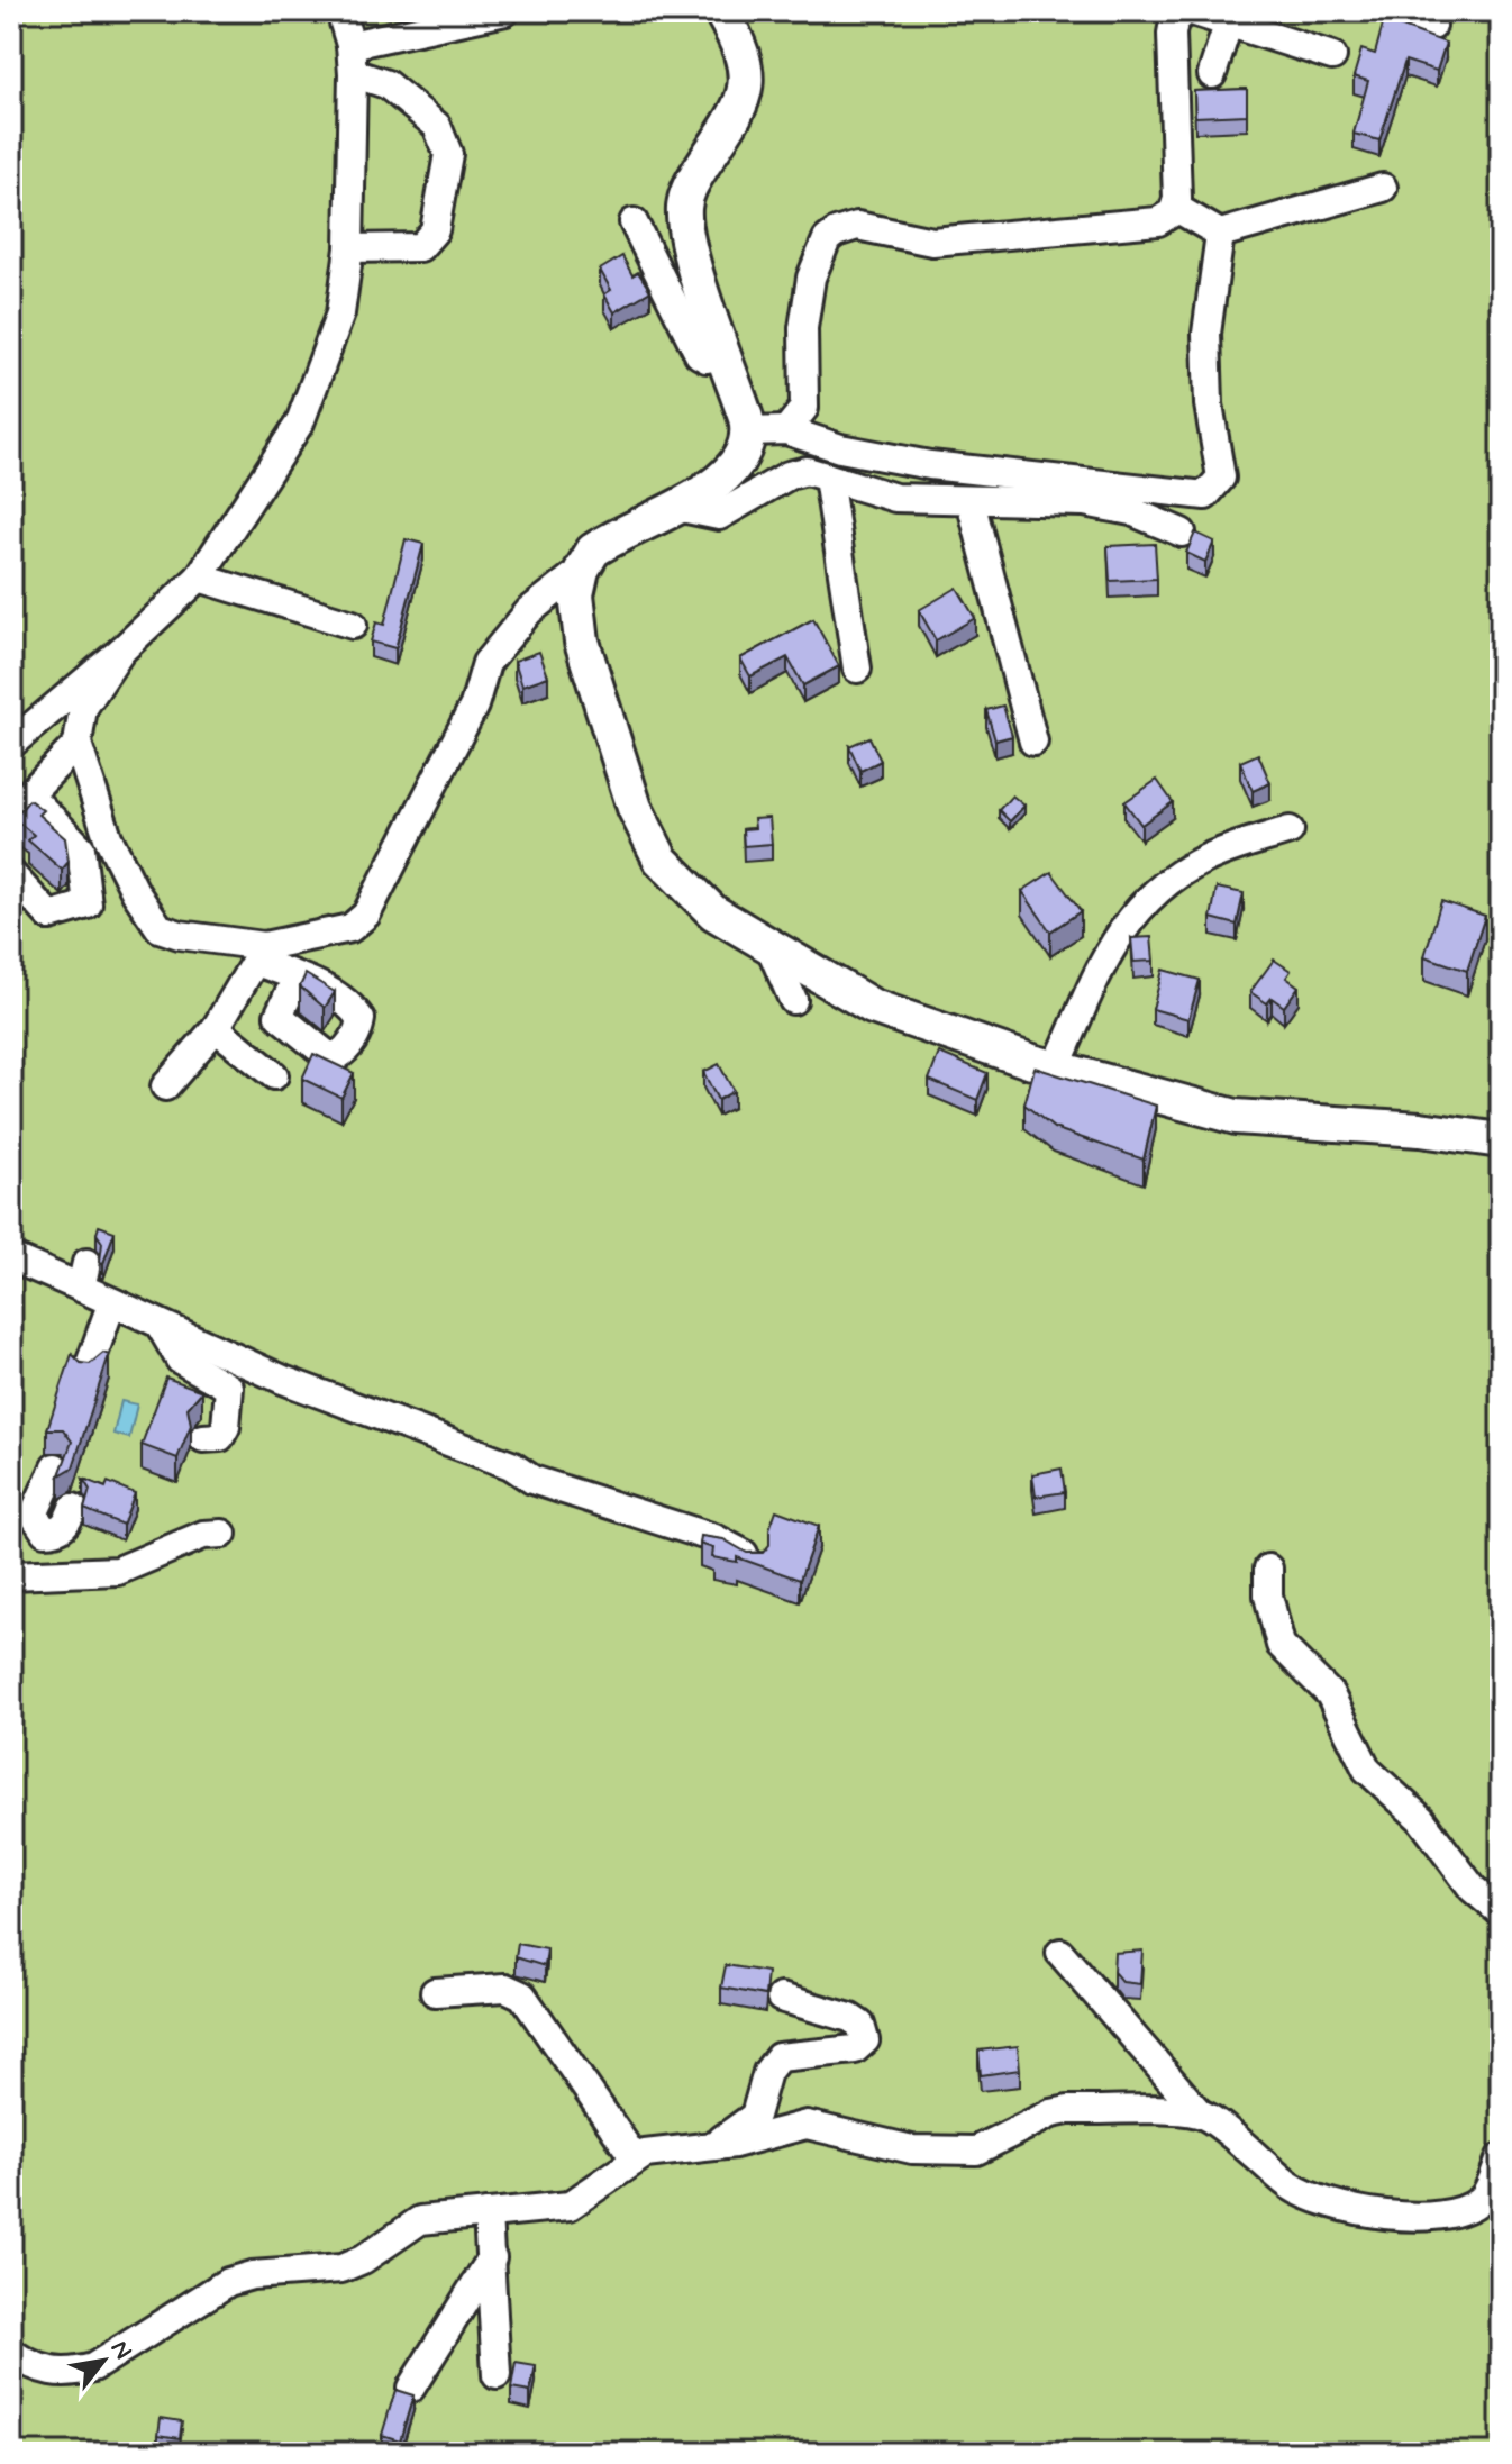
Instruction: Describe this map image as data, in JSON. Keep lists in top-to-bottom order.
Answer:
{
  "north": "top right"
}
